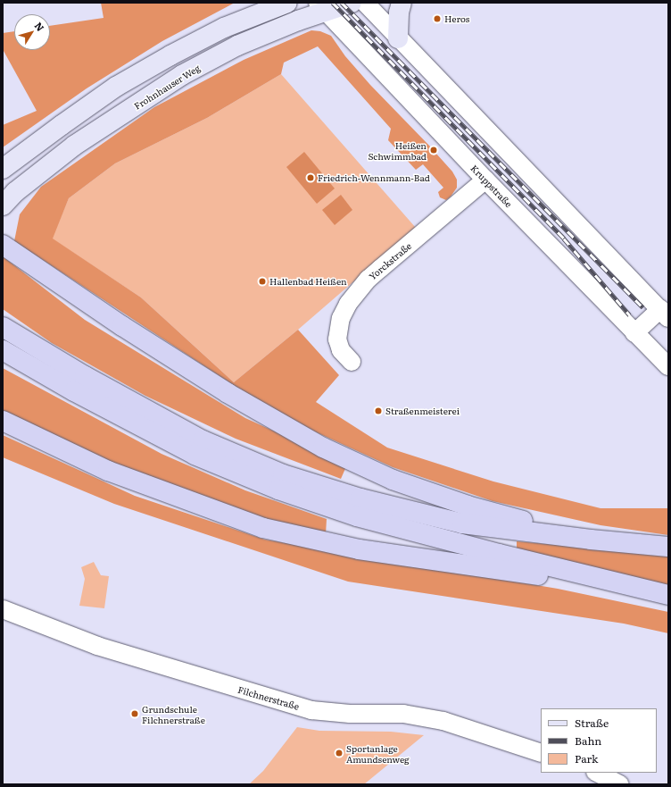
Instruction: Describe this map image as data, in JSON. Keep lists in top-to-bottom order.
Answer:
{
  "streets": {
    "main road": ["Frohnhauser Weg"],
    "street": ["Kruppstraße", "Yorckstraße", "Filchnerstraße"]
  },
  "crossings": [
    ["Frohnhauser Weg", "Kruppstraße"],
    ["Kruppstraße", "Yorckstraße"]
  ],
  "places": [
    "Heros",
    "Heißen Schwimmbad",
    "Friedrich-Wennmann-Bad",
    "Hallenbad Heißen",
    "Straßenmeisterei",
    "Grundschule Filchnerstraße",
    "Sportanlage Amundsenweg"
  ],
  "legend": ["Straße", "Bahn", "Park"],
  "north": "top right"
}
